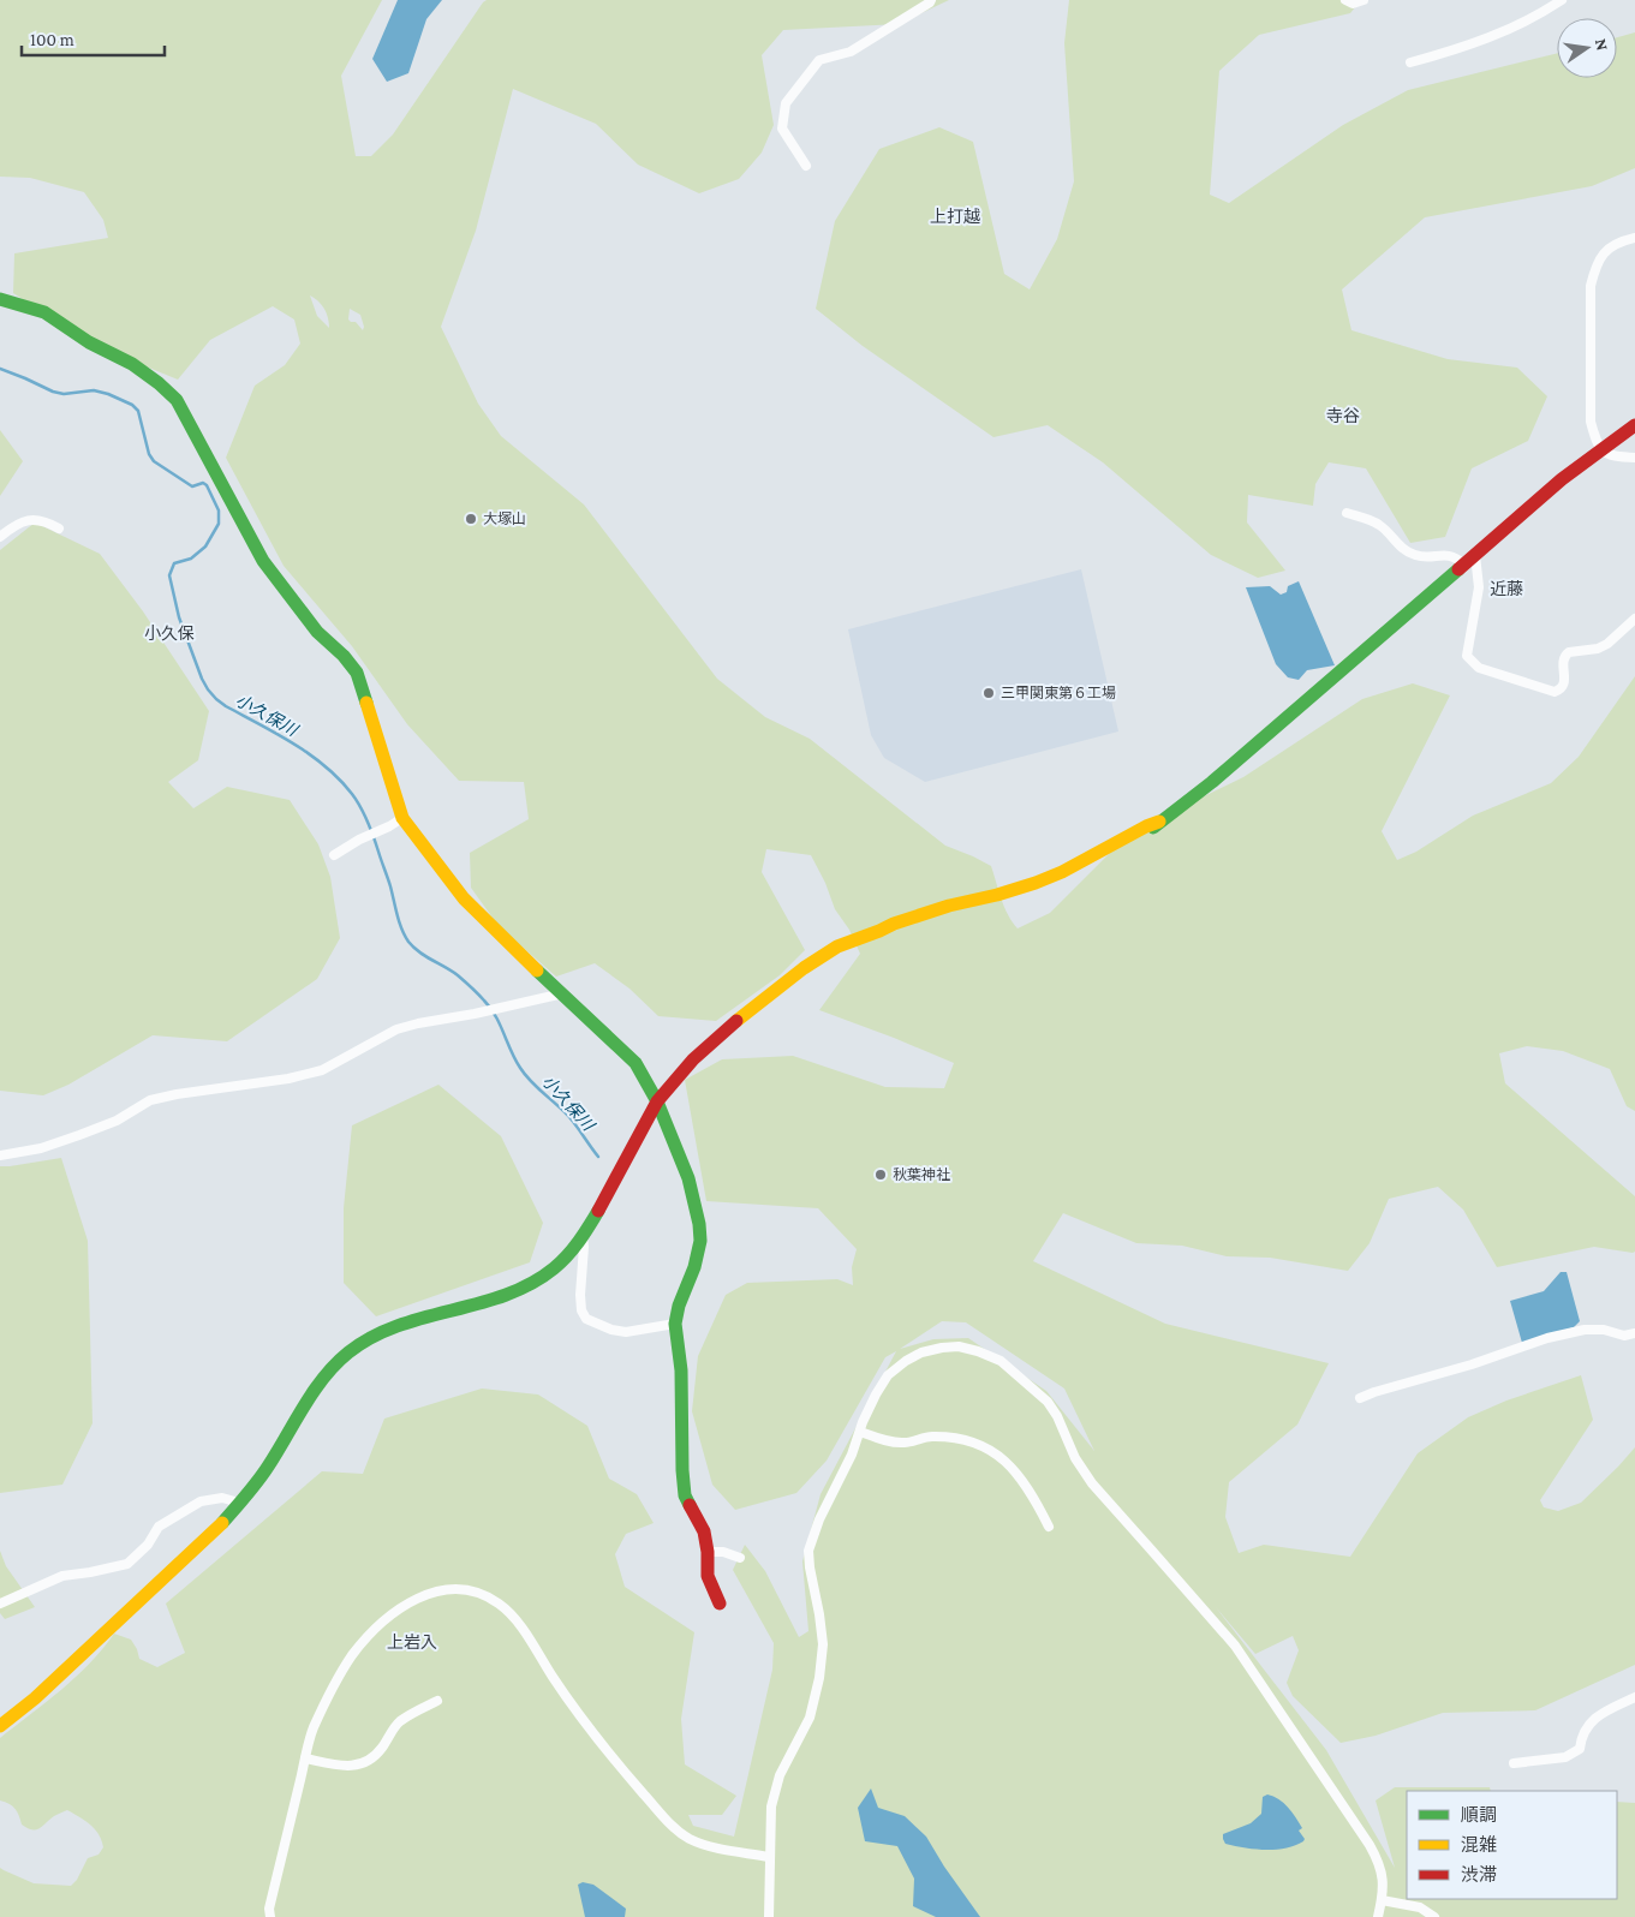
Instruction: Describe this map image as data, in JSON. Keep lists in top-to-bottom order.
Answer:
{
  "districts": [
    "上打越",
    "寺谷",
    "近藤",
    "小久保",
    "上岩入"
  ],
  "water": ["小久保川"],
  "places": ["大塚山", "三甲関東第６工場", "秋葉神社"],
  "legend": ["順調", "混雑", "渋滞"],
  "scale_bar": "100 m",
  "north": "right"
}
